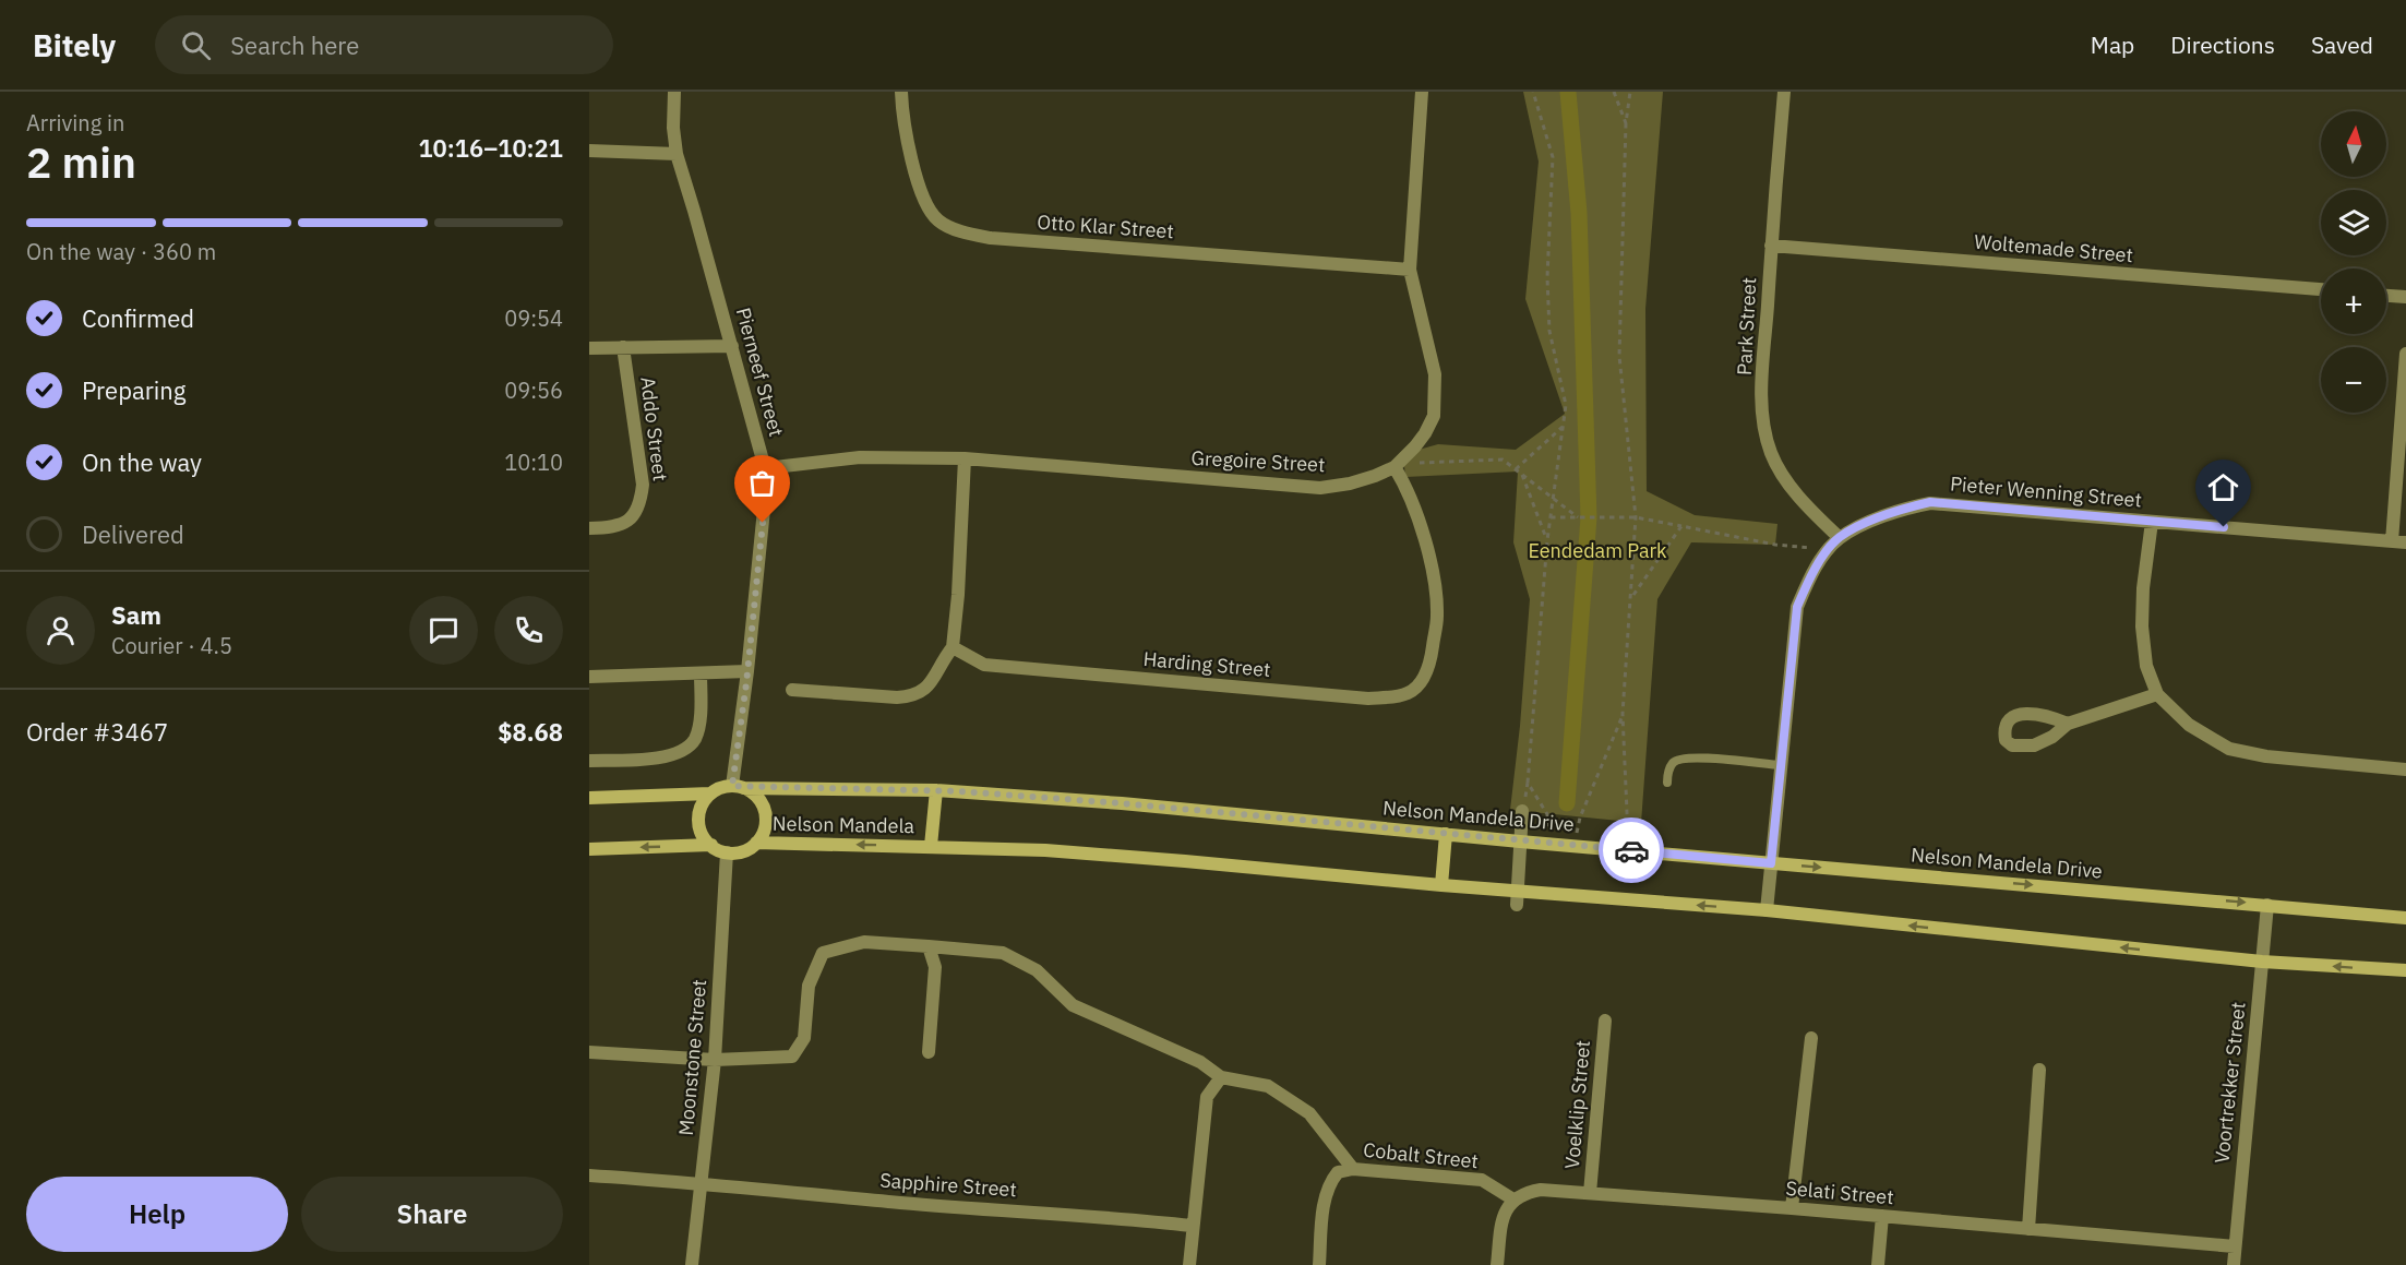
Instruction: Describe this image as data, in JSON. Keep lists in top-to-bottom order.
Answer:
{
  "streets": {
    "street": [
      "Otto Klar Street",
      "Woltemade Street",
      "Park Street",
      "Pierneef Street",
      "Addo Street",
      "Gregoire Street",
      "Pieter Wenning Street",
      "Harding Street",
      "Nelson Mandela Drive",
      "Nelson Mandela",
      "Moonstone Street",
      "Voortrekker Street",
      "Voelklip Street",
      "Cobalt Street",
      "Sapphire Street",
      "Selati Street"
    ]
  },
  "crossings": [
    ["Otto Klar Street", "Gregoire Street"],
    ["Woltemade Street", "Park Street"],
    ["Park Street", "Pieter Wenning Street"],
    ["Pierneef Street", "Gregoire Street"],
    ["Pierneef Street", "Nelson Mandela Drive"],
    ["Pierneef Street", "Nelson Mandela"],
    ["Pierneef Street", "Moonstone Street"],
    ["Gregoire Street", "Harding Street"],
    ["Pieter Wenning Street", "Nelson Mandela Drive"],
    ["Nelson Mandela Drive", "Nelson Mandela"],
    ["Nelson Mandela Drive", "Moonstone Street"],
    ["Nelson Mandela Drive", "Voortrekker Street"],
    ["Nelson Mandela", "Moonstone Street"],
    ["Moonstone Street", "Sapphire Street"],
    ["Voortrekker Street", "Selati Street"],
    ["Voelklip Street", "Selati Street"],
    ["Cobalt Street", "Selati Street"]
  ],
  "one_way": ["Nelson Mandela"],
  "parks": ["Eendedam Park"],
  "north": "top",
  "page": {
    "header": "Bitely",
    "search": "Search here",
    "nav": ["Map", "Directions", "Saved"],
    "heading": ["2 min", "Arriving in", "10:16–10:21"],
    "panel": [
      "Sam",
      "Courier · 4.5",
      "Order #3467",
      "$8.68"
    ],
    "map_buttons": ["+", "−"],
    "bar": "On the way · 360 m",
    "list": [
      ["Confirmed", "09:54"],
      ["Preparing", "09:56"],
      ["On the way", "10:10"],
      "Delivered"
    ],
    "buttons": ["Help", "Share"]
  }
}
